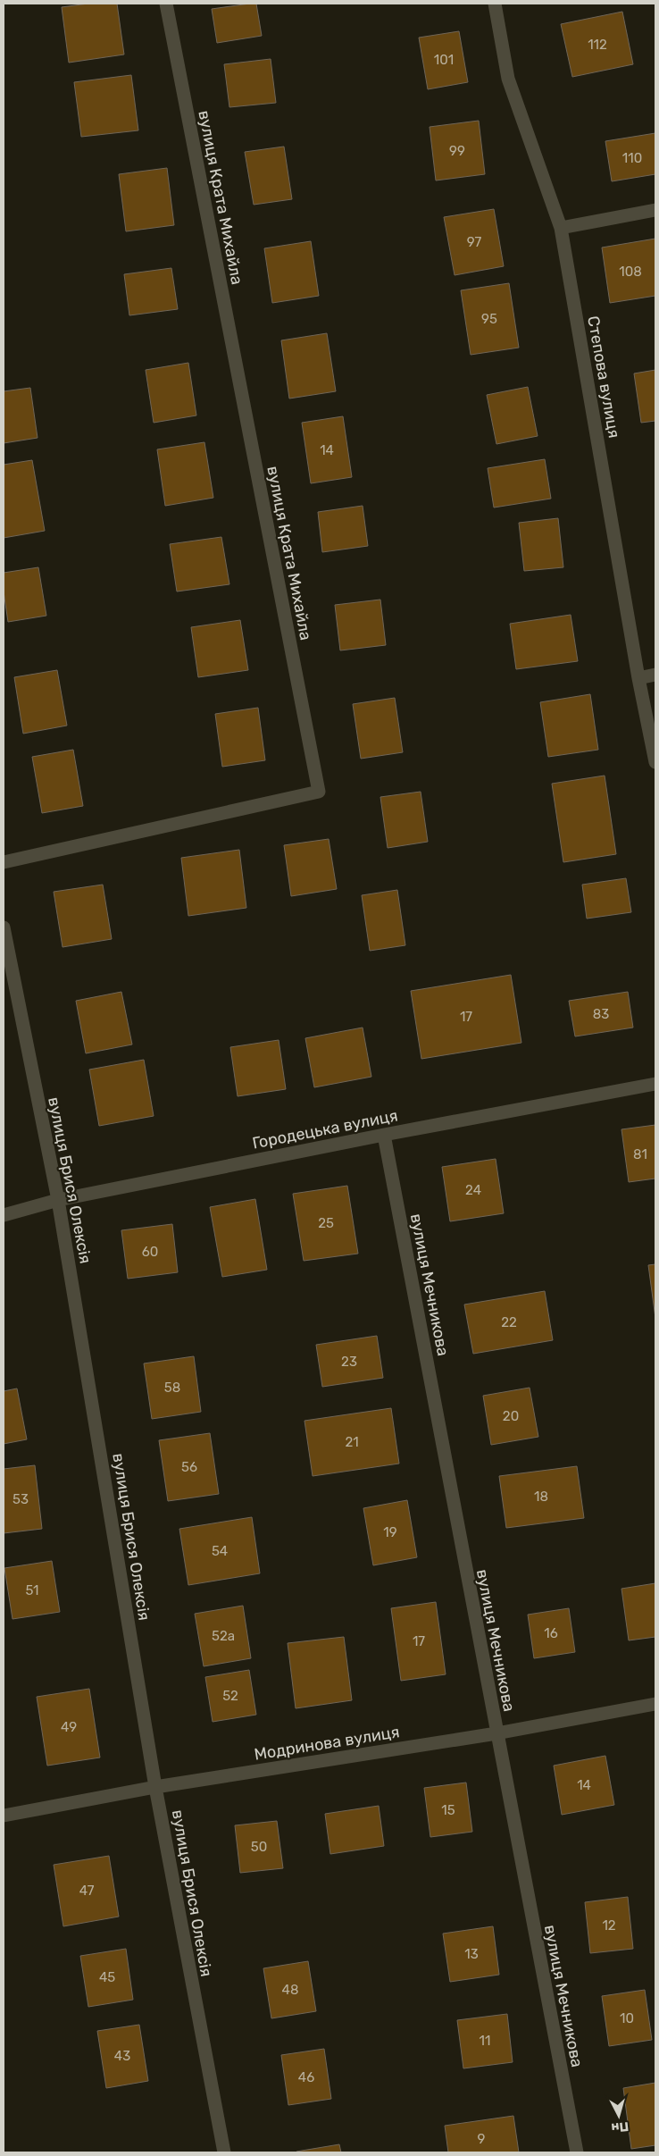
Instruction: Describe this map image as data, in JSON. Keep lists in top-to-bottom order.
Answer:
{
  "streets": {
    "street": [
      "вулиця Крата Михайла",
      "Степова вулиця",
      "Городецька вулиця",
      "вулиця Брися Олексія",
      "вулиця Мечникова",
      "Модринова вулиця"
    ]
  },
  "crossings": [
    ["Городецька вулиця", "вулиця Брися Олексія"],
    ["Городецька вулиця", "вулиця Мечникова"],
    ["вулиця Брися Олексія", "Модринова вулиця"],
    ["вулиця Мечникова", "Модринова вулиця"]
  ],
  "house_numbers": [
    "112",
    "101",
    "99",
    "110",
    "97",
    "108",
    "95",
    "14",
    "83",
    "17",
    "81",
    "24",
    "25",
    "60",
    "22",
    "23",
    "58",
    "20",
    "21",
    "56",
    "18",
    "53",
    "19",
    "54",
    "51",
    "16",
    "52а",
    "17",
    "52",
    "49",
    "14",
    "15",
    "50",
    "47",
    "12",
    "13",
    "45",
    "48",
    "10",
    "11",
    "43",
    "46",
    "9"
  ],
  "north": "bottom"
}
